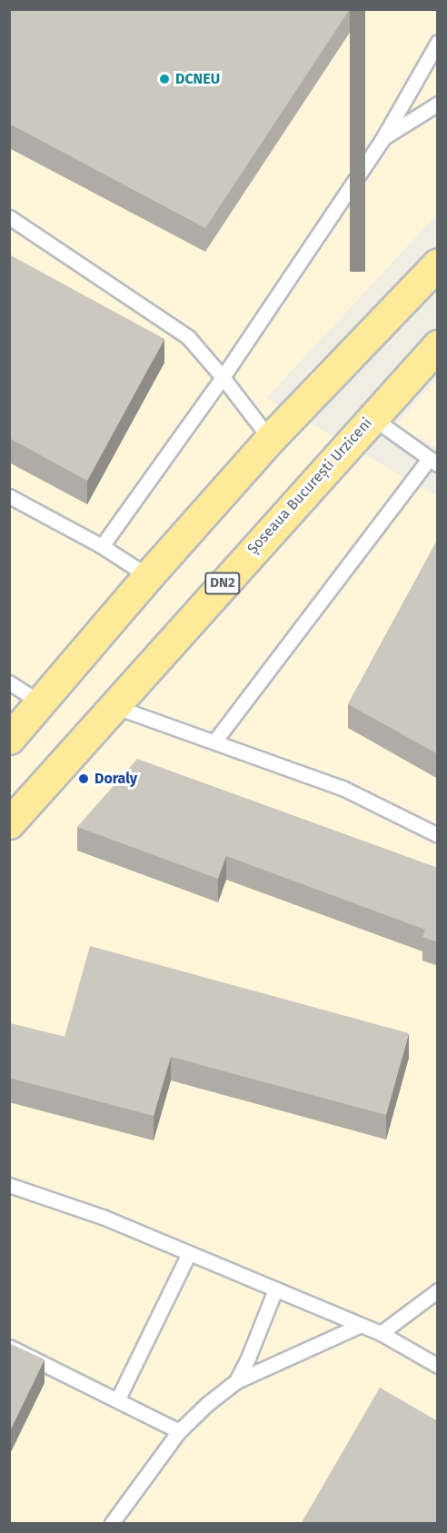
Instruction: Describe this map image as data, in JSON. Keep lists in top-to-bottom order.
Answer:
{
  "streets": {
    "highway": ["Șoseaua București Urziceni", "DN2"]
  },
  "places": ["DCNEU", "Doraly"]
}
